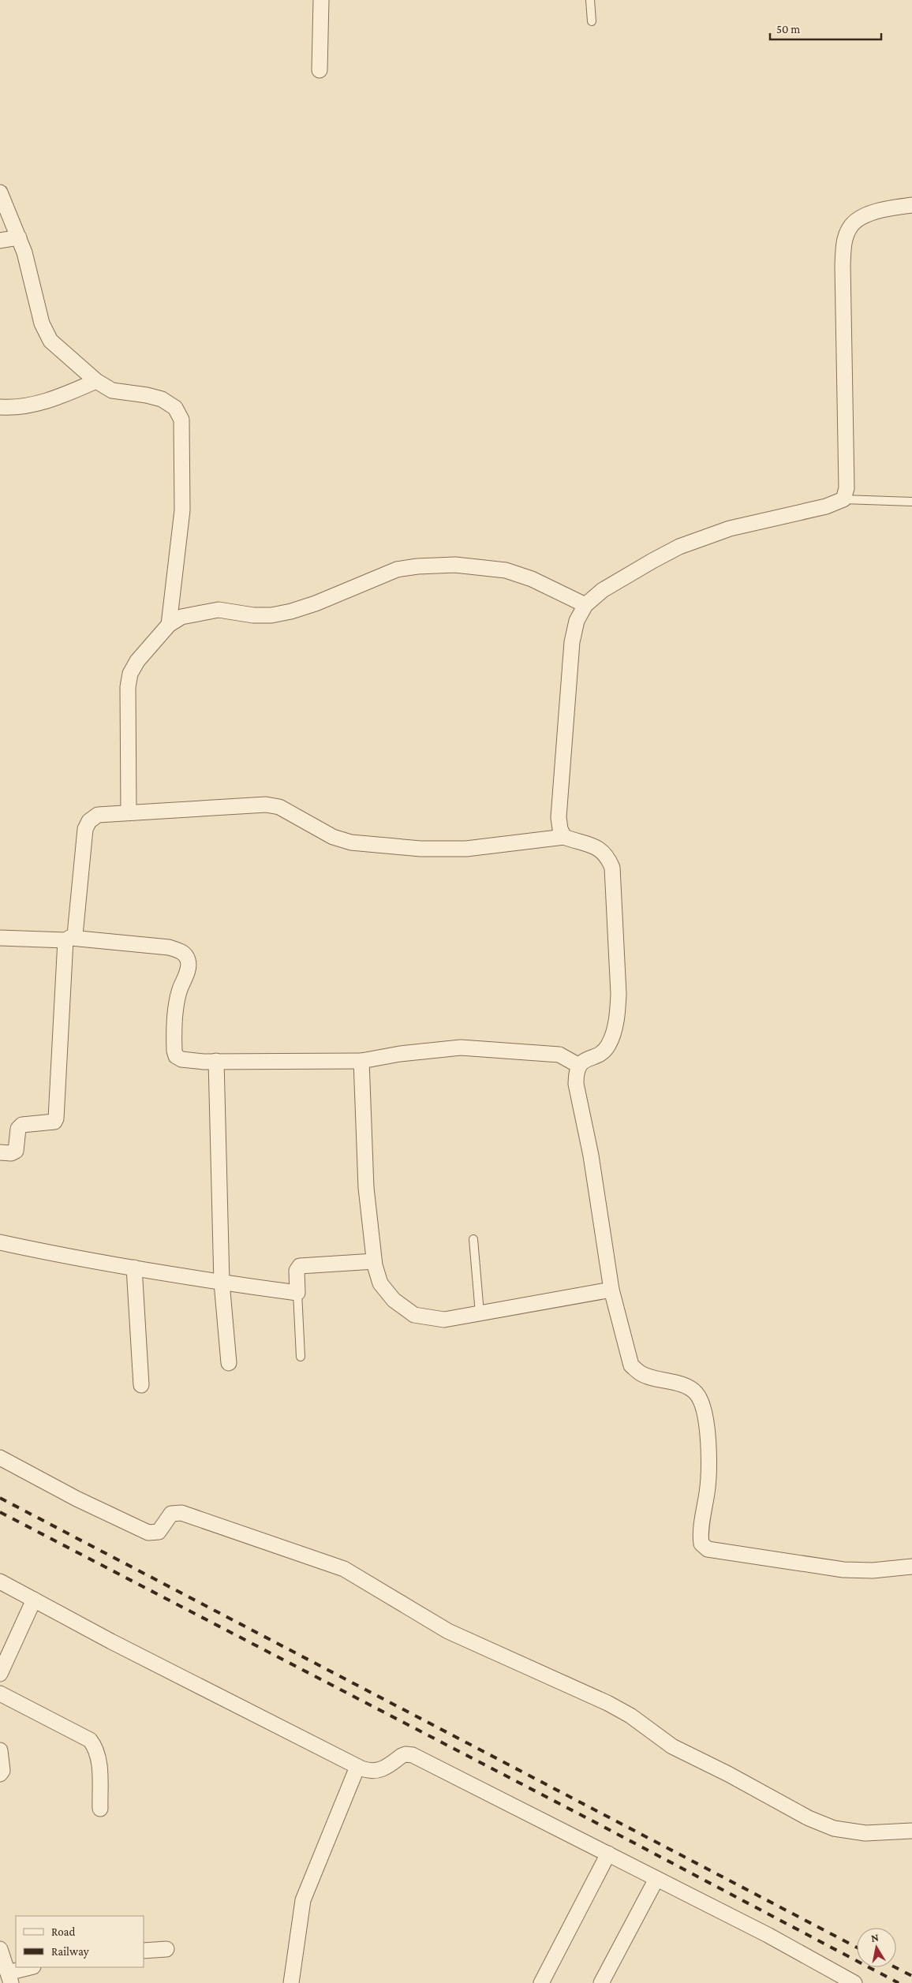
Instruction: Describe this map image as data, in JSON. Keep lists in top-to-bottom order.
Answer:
{
  "legend": ["Road", "Railway"],
  "scale_bar": "50 m",
  "north": "top"
}
